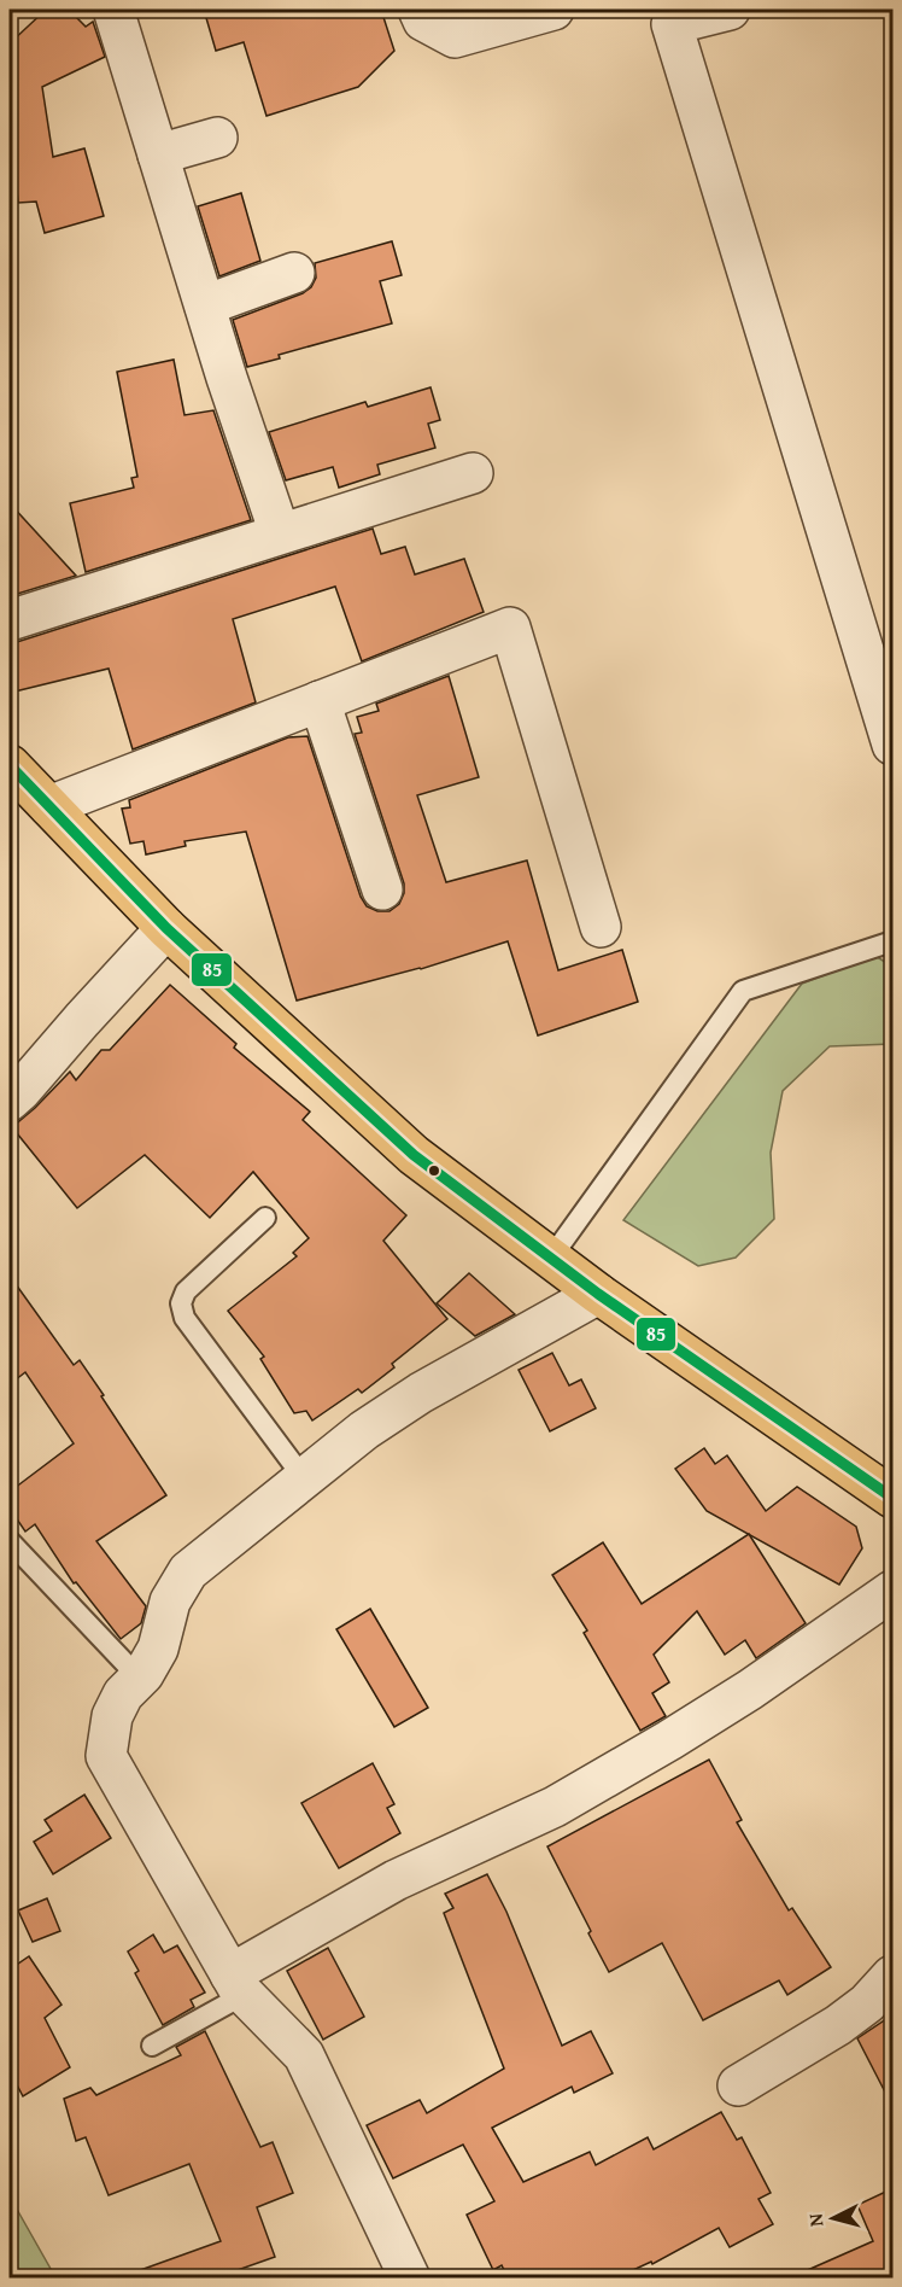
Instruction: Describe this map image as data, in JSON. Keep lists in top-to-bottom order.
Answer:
{
  "lines": ["transit line 85"],
  "north": "left"
}
